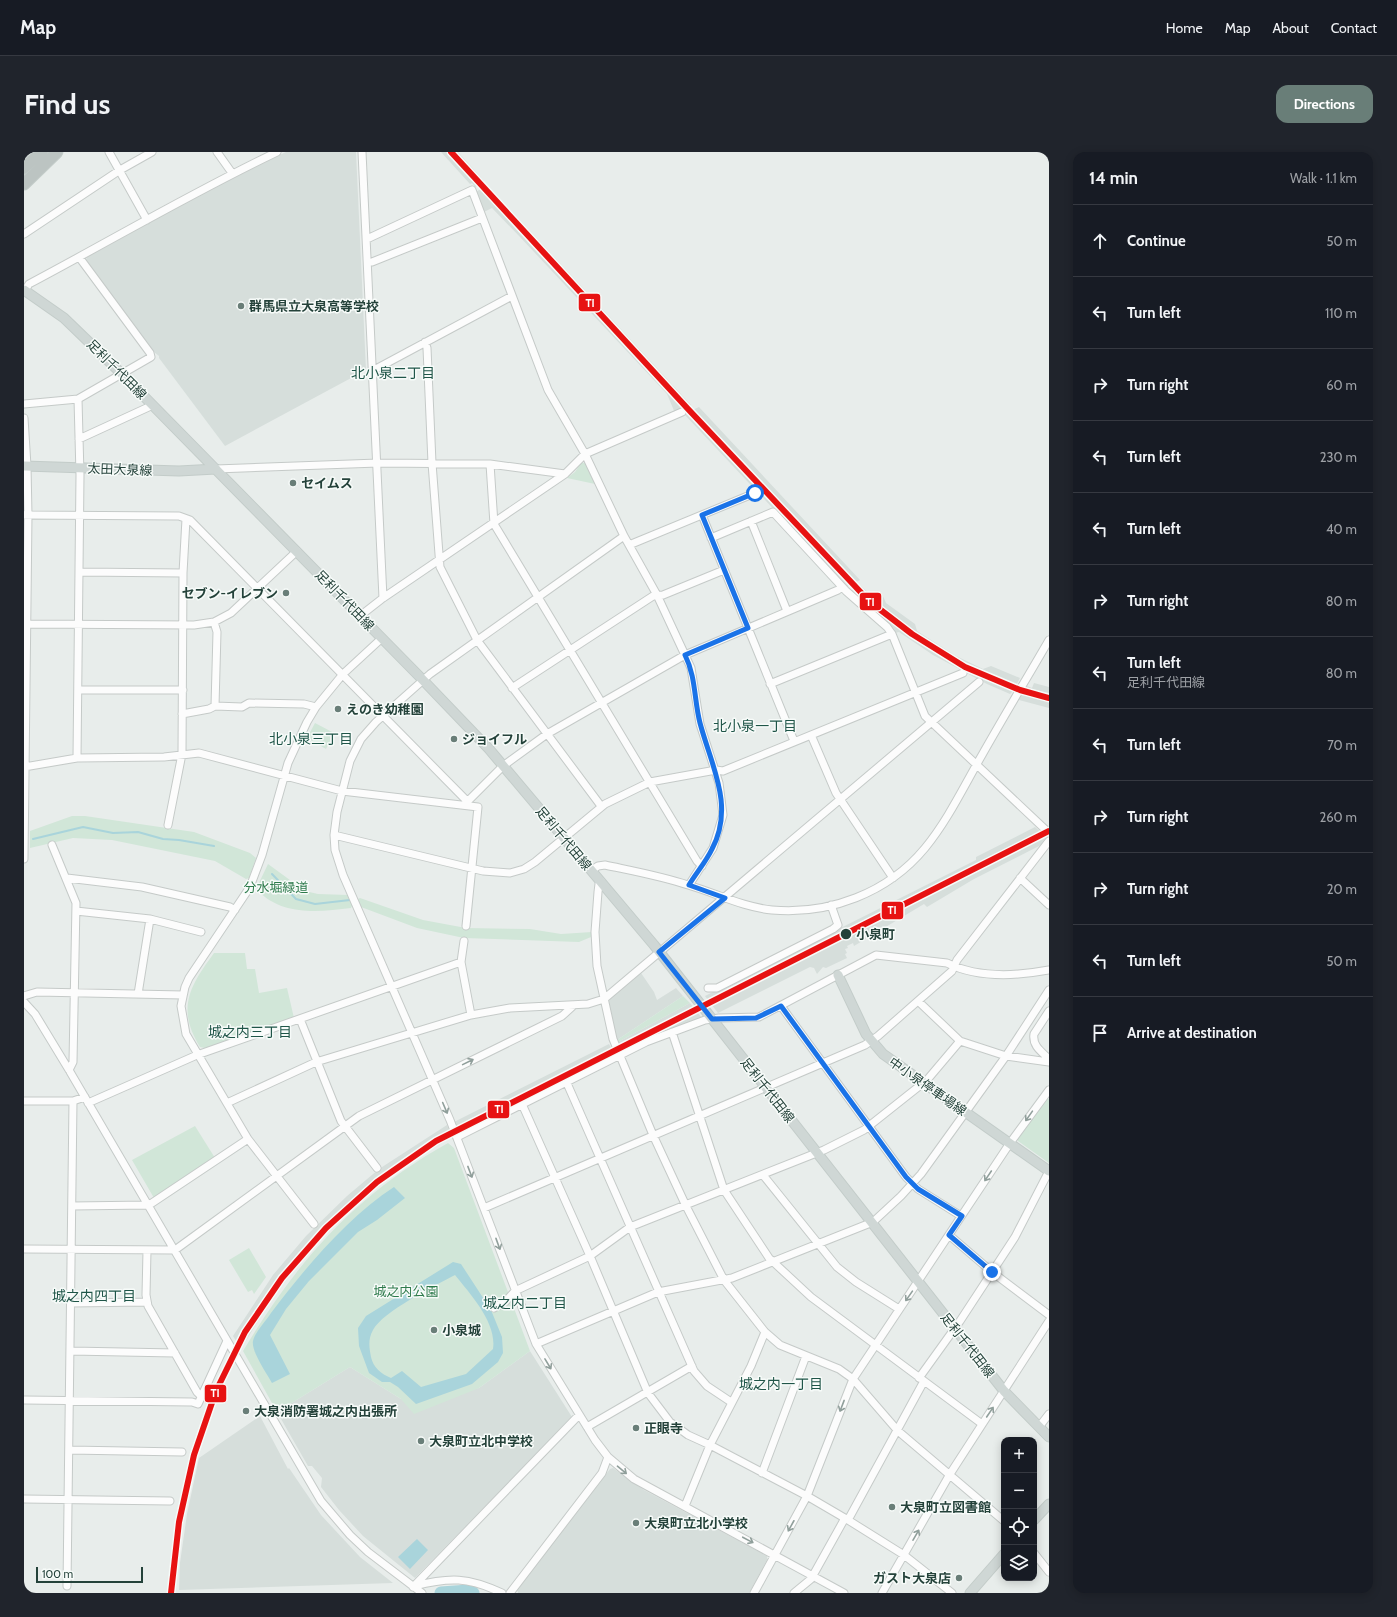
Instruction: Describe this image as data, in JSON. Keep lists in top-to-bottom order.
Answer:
{
  "streets": {
    "main road": ["足利千代田線", "太田大泉線", "中小泉停車場線"]
  },
  "crossings": [
    ["足利千代田線", "太田大泉線"]
  ],
  "districts": [
    "北小泉二丁目",
    "北小泉一丁目",
    "北小泉三丁目",
    "城之内三丁目",
    "城之内四丁目",
    "城之内二丁目",
    "城之内一丁目"
  ],
  "parks": ["分水堀緑道", "城之内公園"],
  "places": [
    "群馬県立大泉高等学校",
    "セイムス",
    "セブン-イレブン",
    "えのき幼稚園",
    "ジョイフル",
    "小泉町",
    "小泉城",
    "大泉消防署城之内出張所",
    "正眼寺",
    "大泉町立北中学校",
    "大泉町立図書館",
    "大泉町立北小学校",
    "ガスト大泉店"
  ],
  "lines": ["transit line TI"],
  "scale_bar": "100 m",
  "page": {
    "header": "Map",
    "nav": [
      "Home",
      "Map",
      "About",
      "Contact"
    ],
    "buttons": "Directions",
    "title": "Find us",
    "heading": ["14 min", "Walk · 1.1 km"],
    "list": [
      ["Continue", "50 m"],
      ["Turn left", "110 m"],
      ["Turn right", "60 m"],
      ["Turn left", "230 m"],
      ["Turn left", "40 m"],
      ["Turn right", "80 m"],
      ["Turn left", "足利千代田線", "80 m"],
      ["Turn left", "70 m"],
      ["Turn right", "260 m"],
      ["Turn right", "20 m"],
      ["Turn left", "50 m"],
      "Arrive at destination"
    ],
    "map_buttons": ["+", "−"],
    "scale": "100 m"
  }
}
